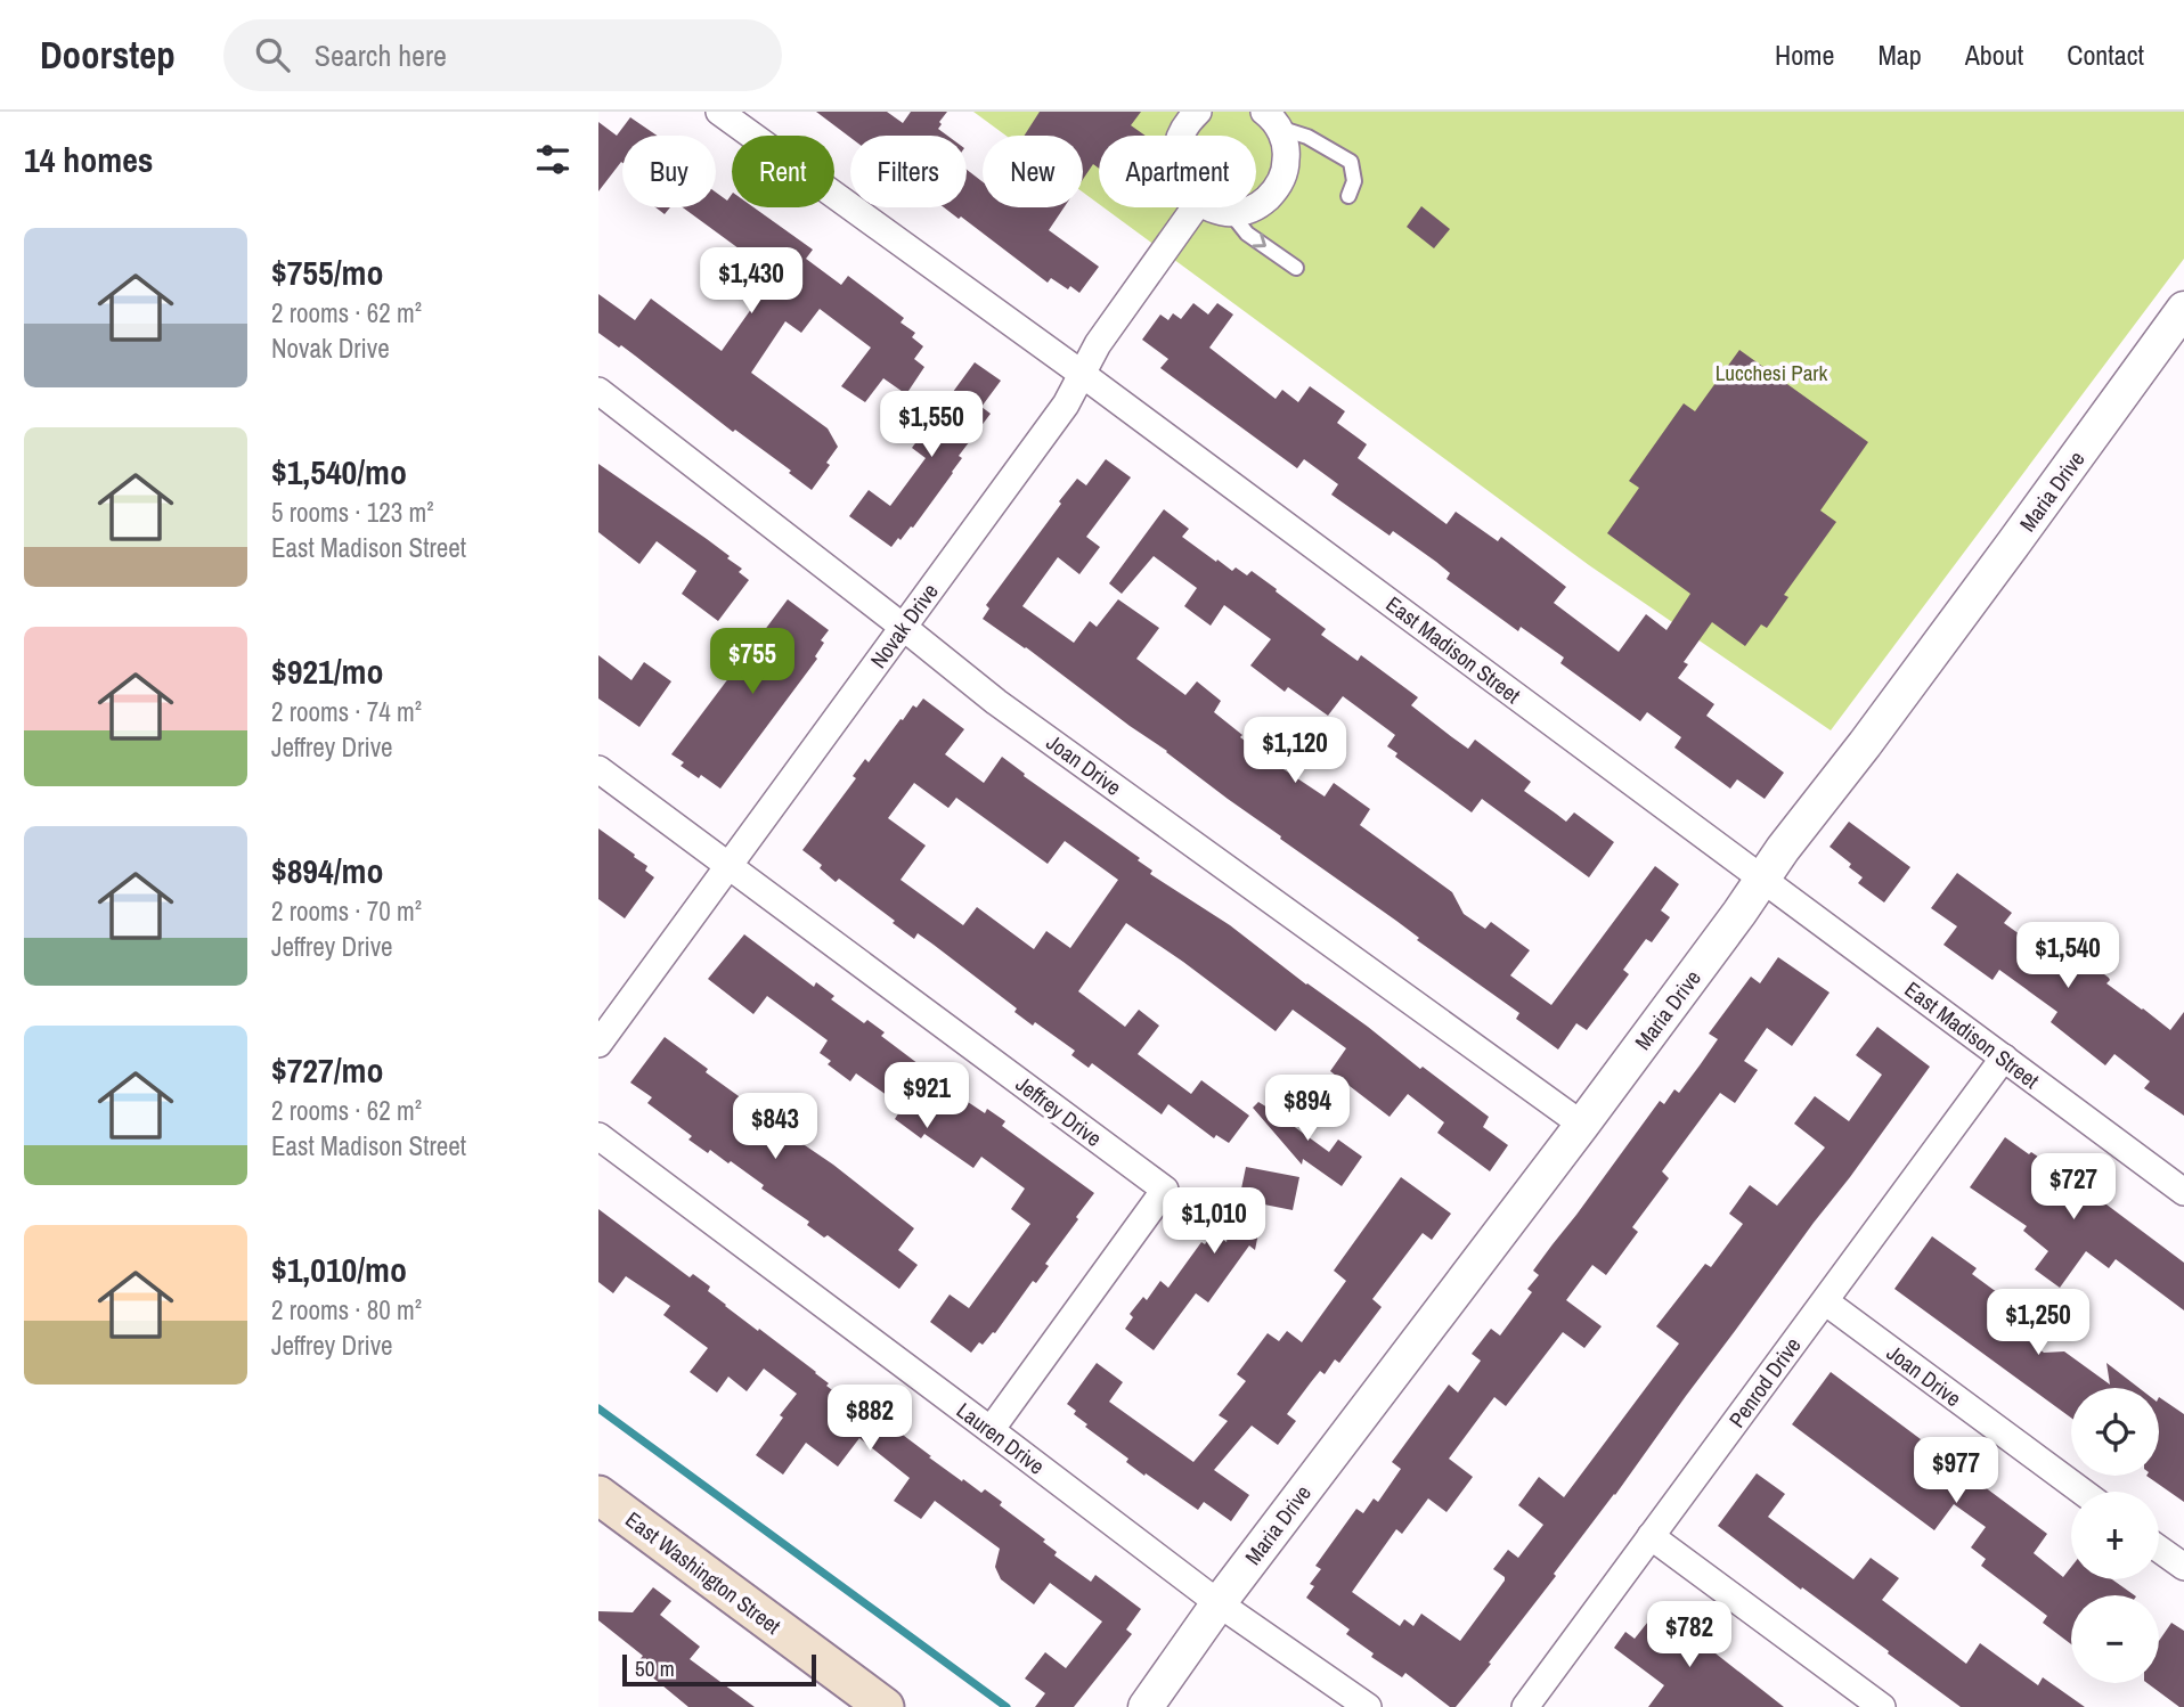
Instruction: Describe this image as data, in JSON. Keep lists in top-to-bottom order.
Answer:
{
  "streets": {
    "main road": ["East Washington Street"],
    "street": [
      "Maria Drive",
      "Novak Drive",
      "East Madison Street",
      "Joan Drive",
      "Jeffrey Drive",
      "Penrod Drive",
      "Lauren Drive"
    ]
  },
  "crossings": [
    ["Maria Drive", "East Madison Street"],
    ["Maria Drive", "Joan Drive"],
    ["Maria Drive", "Lauren Drive"],
    ["Novak Drive", "East Madison Street"],
    ["Novak Drive", "Joan Drive"],
    ["Novak Drive", "Jeffrey Drive"],
    ["East Madison Street", "Penrod Drive"],
    ["Joan Drive", "Penrod Drive"],
    ["Jeffrey Drive", "Lauren Drive"]
  ],
  "parks": ["Lucchesi Park"],
  "scale_bar": "50 m",
  "page": {
    "header": "Doorstep",
    "search": "Search here",
    "nav": [
      "Home",
      "Map",
      "About",
      "Contact"
    ],
    "heading": "14 homes",
    "chip": [
      "Buy",
      "Rent",
      "Filters",
      "New",
      "Apartment"
    ],
    "list": [
      {
        "name": "$755/mo",
        "note": "2 rooms · 62 m² · Novak Drive"
      },
      {
        "name": "$1,540/mo",
        "note": "5 rooms · 123 m² · East Madison Street"
      },
      {
        "name": "$921/mo",
        "note": "2 rooms · 74 m² · Jeffrey Drive"
      },
      {
        "name": "$894/mo",
        "note": "2 rooms · 70 m² · Jeffrey Drive"
      },
      {
        "name": "$727/mo",
        "note": "2 rooms · 62 m² · East Madison Street"
      },
      {
        "name": "$1,010/mo",
        "note": "2 rooms · 80 m² · Jeffrey Drive"
      }
    ],
    "price": [
      "$1,430",
      "$1,550",
      "$755",
      "$1,120",
      "$1,540",
      "$921",
      "$894",
      "$843",
      "$727",
      "$1,010",
      "$1,250",
      "$882",
      "$977",
      "$782"
    ],
    "map_buttons": ["+", "−"],
    "scale": "50 m"
  }
}
